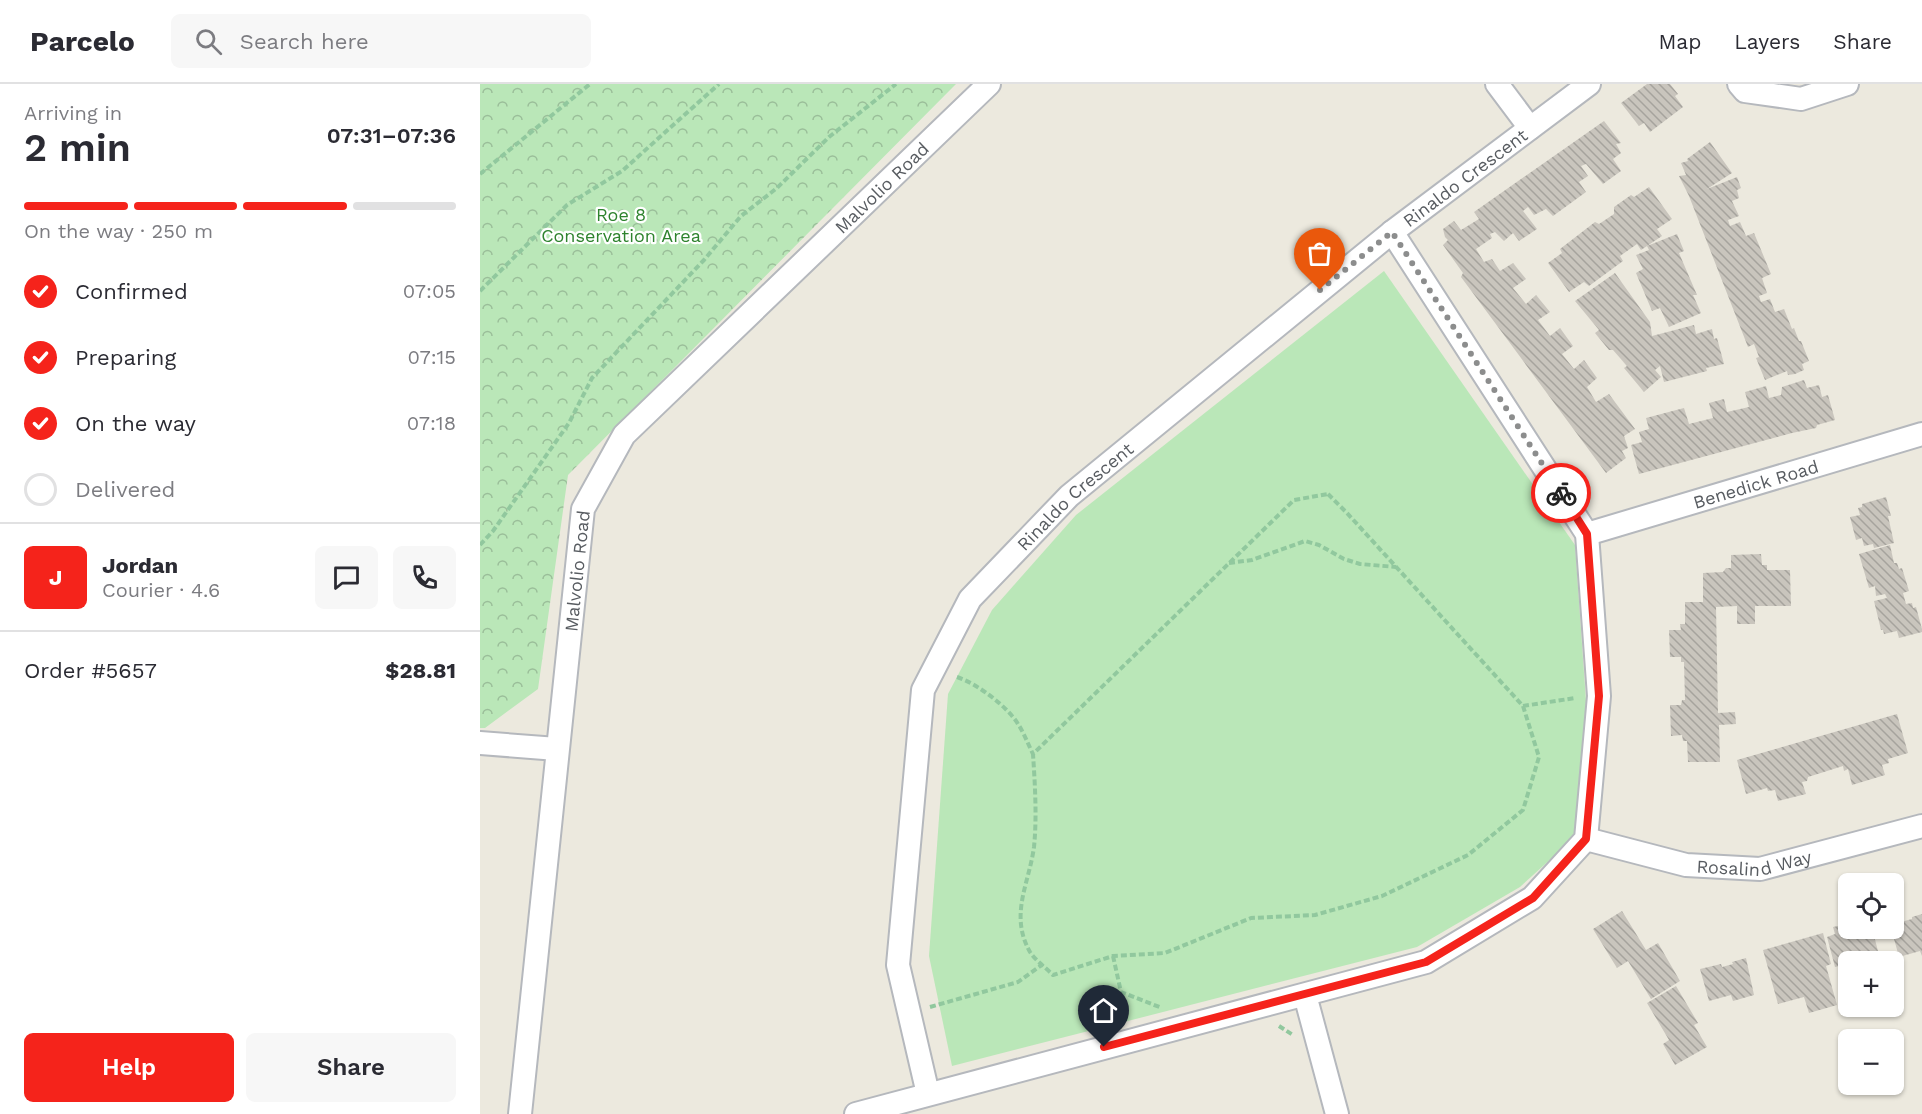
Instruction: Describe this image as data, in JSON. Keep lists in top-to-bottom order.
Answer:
{
  "streets": {
    "street": [
      "Rinaldo Crescent",
      "Malvolio Road",
      "Benedick Road",
      "Rosalind Way"
    ]
  },
  "parks": ["Roe 8 Conservation Area"],
  "page": {
    "header": "Parcelo",
    "search": "Search here",
    "nav": ["Map", "Layers", "Share"],
    "heading": ["2 min", "Arriving in", "07:31–07:36"],
    "panel": [
      "Jordan",
      "Courier · 4.6",
      "Order #5657",
      "$28.81"
    ],
    "bar": "On the way · 250 m",
    "list": [
      ["Confirmed", "07:05"],
      ["Preparing", "07:15"],
      ["On the way", "07:18"],
      "Delivered"
    ],
    "round": "J",
    "map_buttons": ["+", "−"],
    "buttons": ["Help", "Share"]
  }
}
